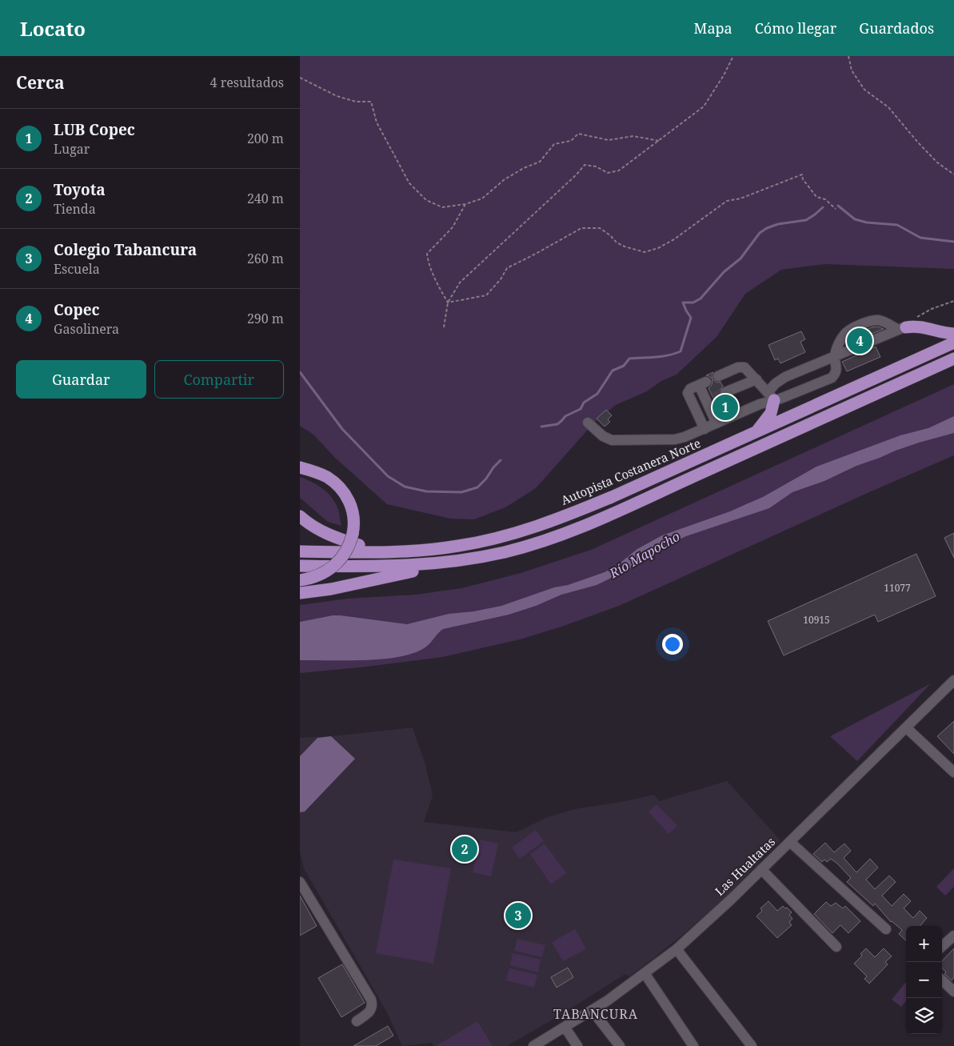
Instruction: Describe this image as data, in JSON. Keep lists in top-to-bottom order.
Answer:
{
  "streets": {
    "highway": ["Autopista Costanera Norte"],
    "street": ["Las Hualtatas"]
  },
  "districts": ["TABANCURA"],
  "water": ["Río Mapocho"],
  "house_numbers": ["11077", "10915"],
  "page": {
    "header": "Locato",
    "nav": ["Mapa", "Cómo llegar", "Guardados"],
    "heading": ["Cerca", "4 resultados"],
    "list": [
      {
        "mark": "1",
        "name": "LUB Copec",
        "note": "Lugar",
        "value": "200 m"
      },
      {
        "mark": "2",
        "name": "Toyota",
        "note": "Tienda",
        "value": "240 m"
      },
      {
        "mark": "3",
        "name": "Colegio Tabancura",
        "note": "Escuela",
        "value": "260 m"
      },
      {
        "mark": "4",
        "name": "Copec",
        "note": "Gasolinera",
        "value": "290 m"
      }
    ],
    "pins": [
      "4",
      "1",
      "2",
      "3"
    ],
    "buttons": ["Guardar", "Compartir"],
    "map_buttons": ["+", "−"]
  }
}
